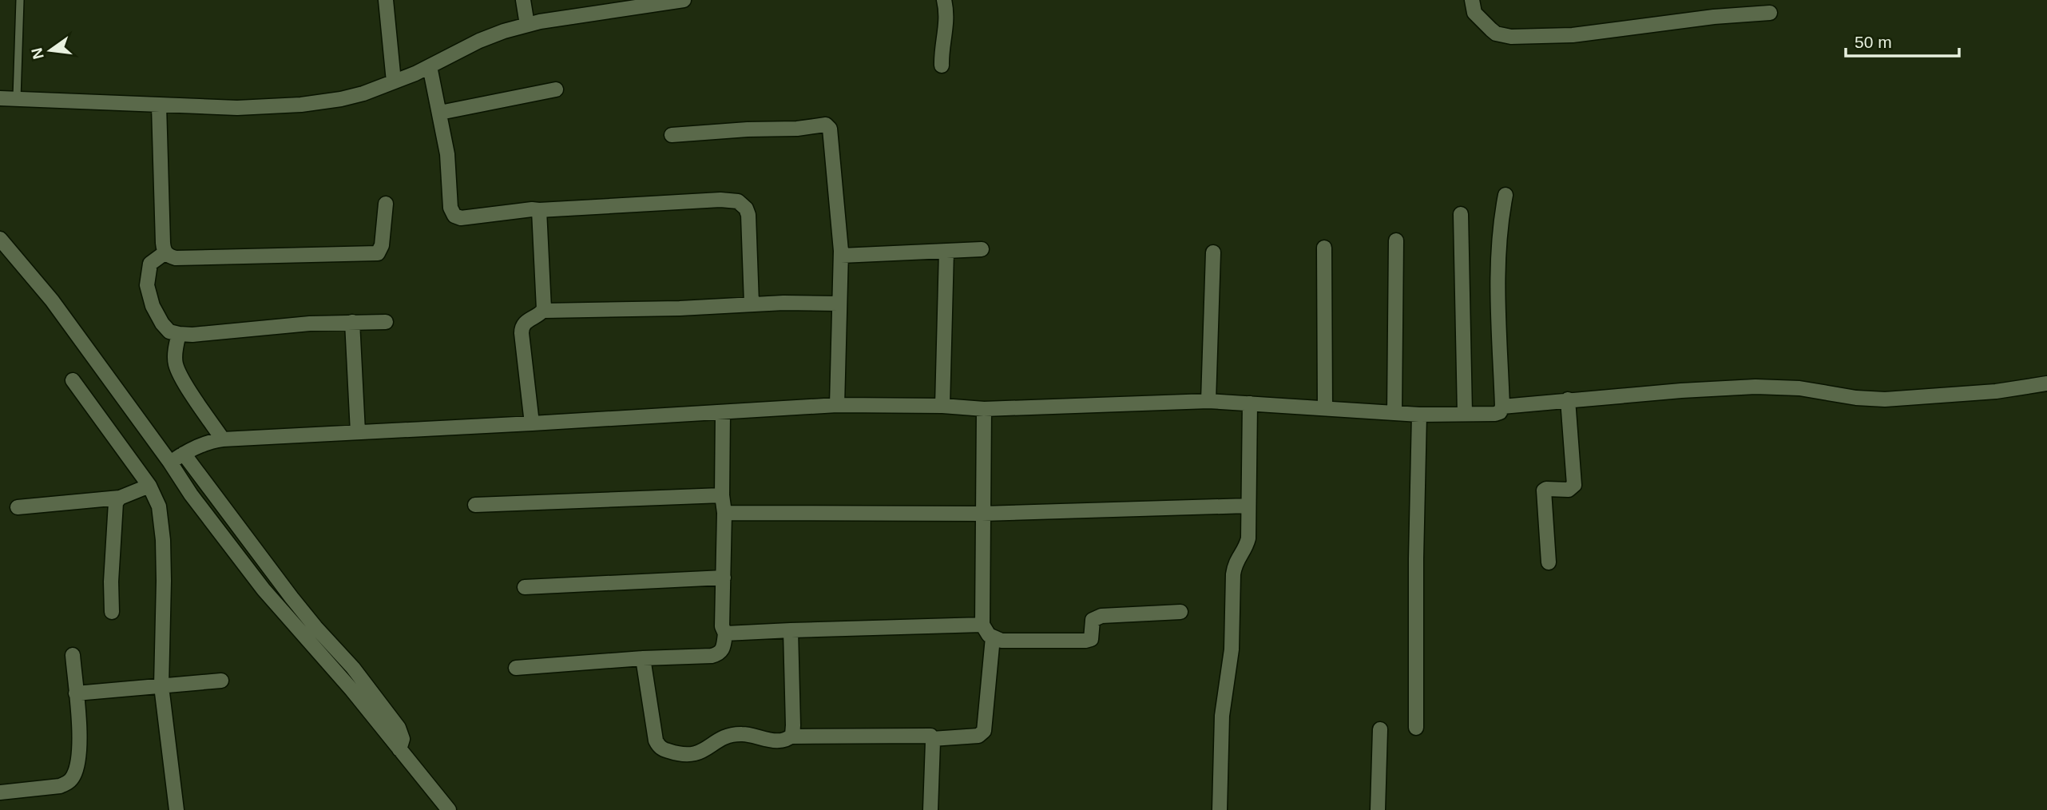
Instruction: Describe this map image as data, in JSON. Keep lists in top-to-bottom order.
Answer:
{
  "scale_bar": "50 m",
  "north": "left"
}
